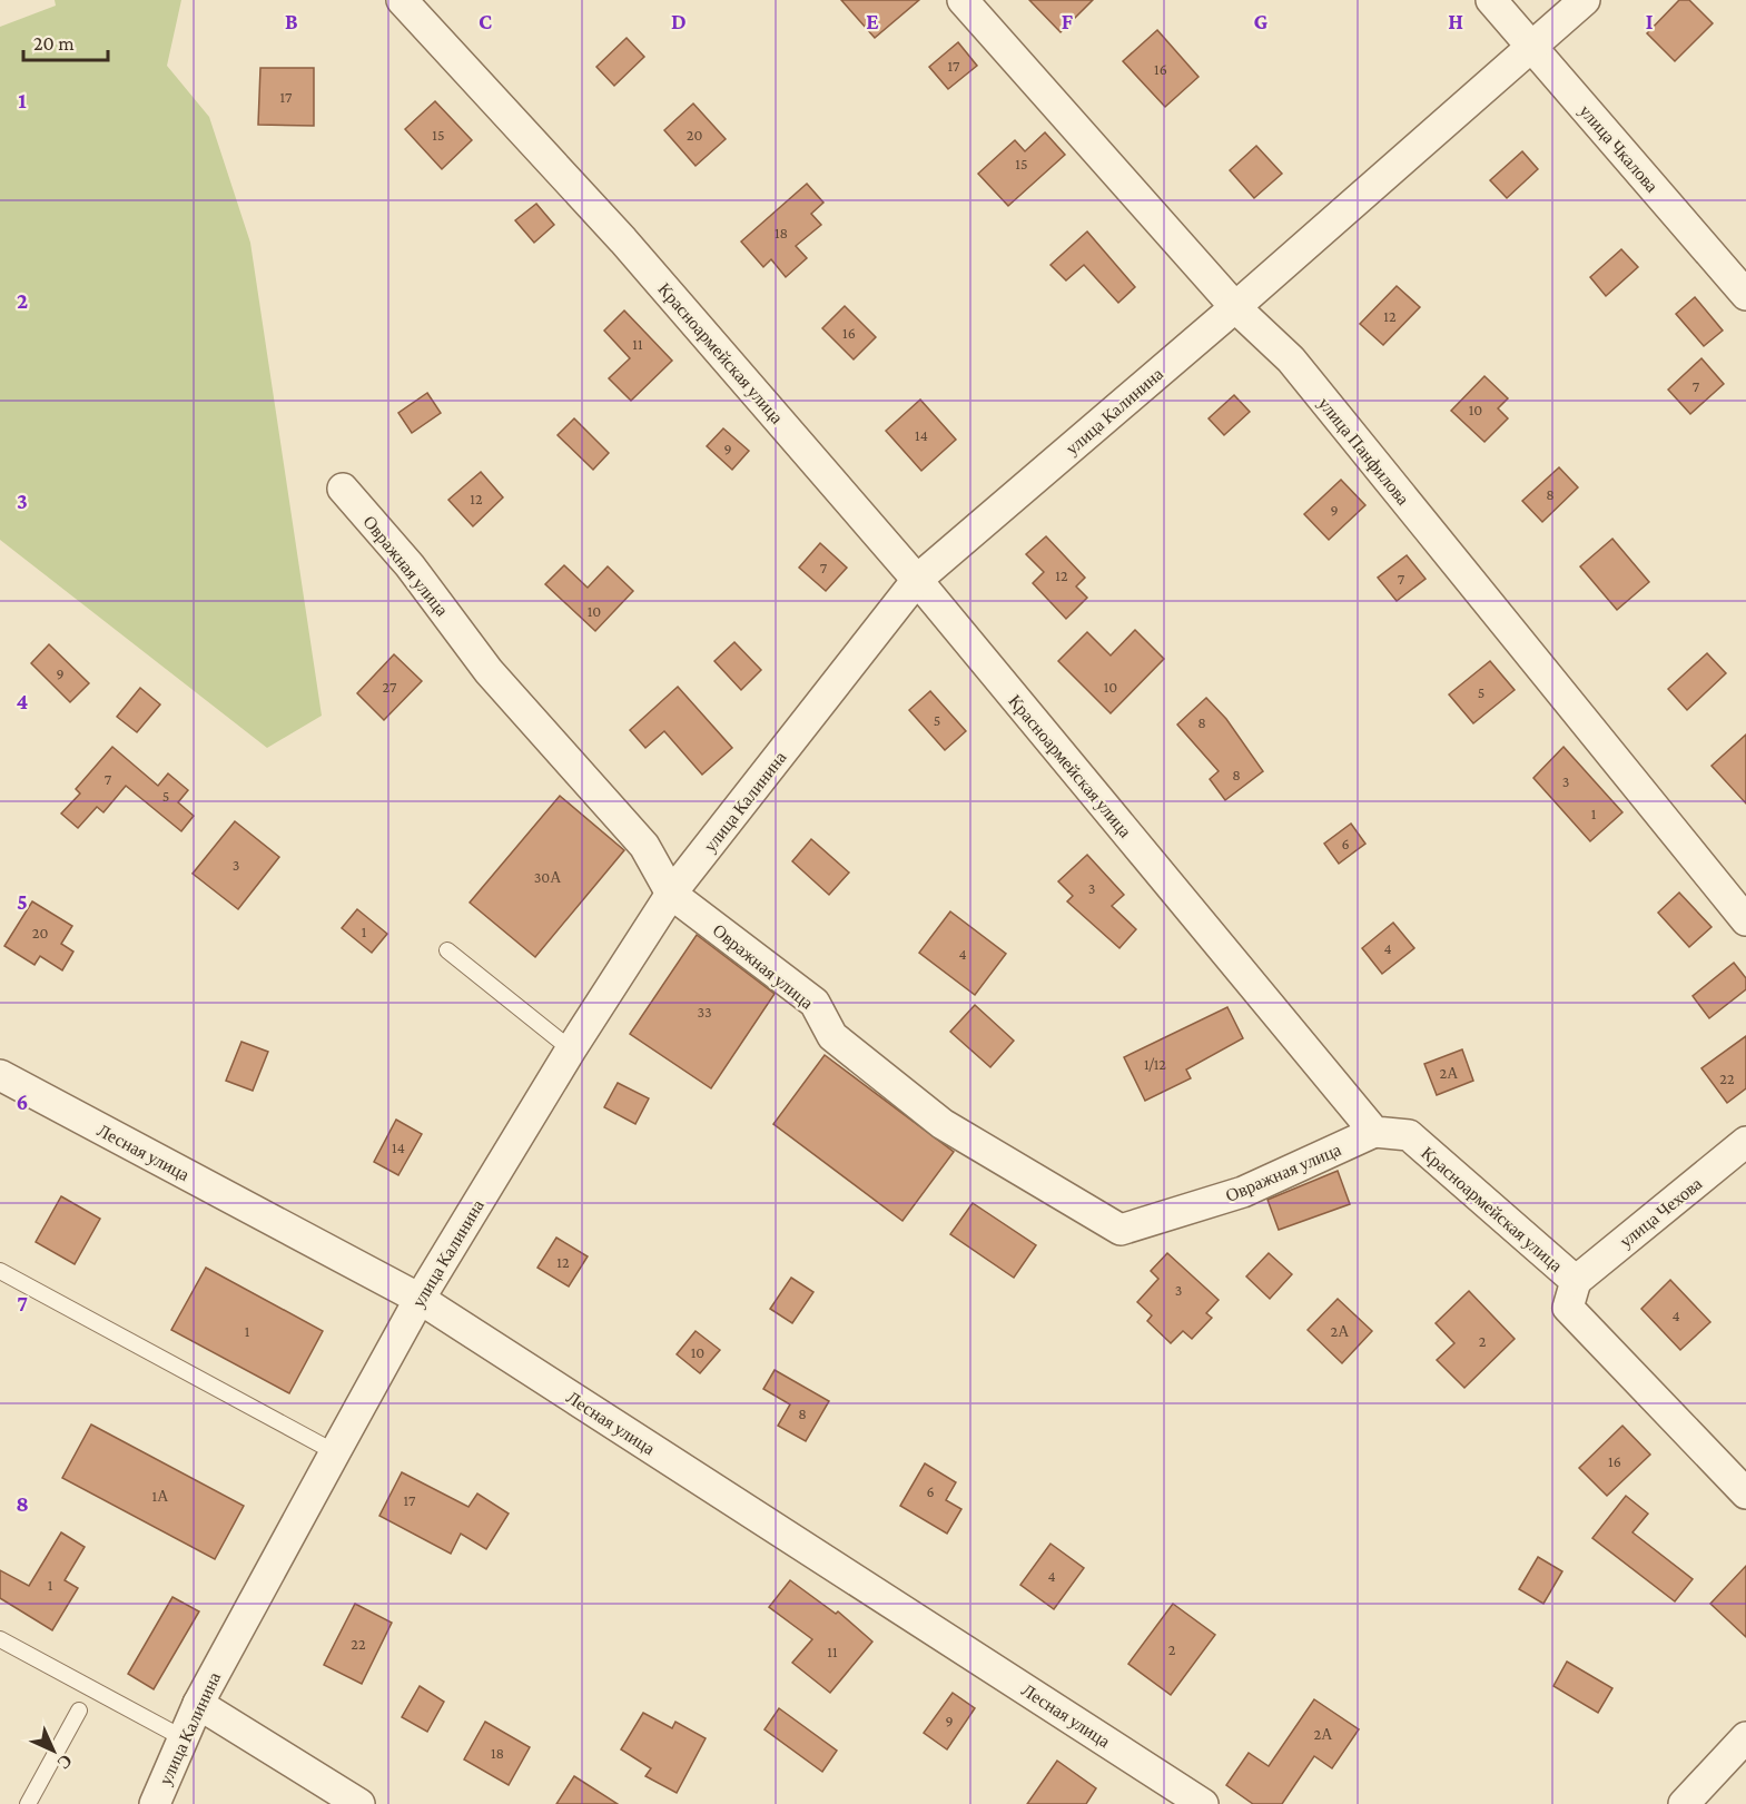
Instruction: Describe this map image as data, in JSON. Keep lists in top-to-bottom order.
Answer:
{
  "streets": {
    "street": [
      "улица Чкалова",
      "Красноармейская улица",
      "улица Калинина",
      "улица Панфилова",
      "Овражная улица",
      "Лесная улица",
      "улица Чехова"
    ]
  },
  "crossings": [
    ["улица Чкалова", "улица Калинина"],
    ["Красноармейская улица", "улица Калинина"],
    ["Красноармейская улица", "Овражная улица"],
    ["Красноармейская улица", "улица Чехова"],
    ["улица Калинина", "улица Панфилова"],
    ["улица Калинина", "Овражная улица"],
    ["улица Калинина", "Лесная улица"]
  ],
  "house_numbers": [
    "17",
    "16",
    "17",
    "15",
    "20",
    "15",
    "18",
    "12",
    "16",
    "11",
    "7",
    "10",
    "14",
    "9",
    "8",
    "12",
    "9",
    "7",
    "12",
    "7",
    "10",
    "9",
    "27",
    "10",
    "5",
    "5",
    "8",
    "8",
    "7",
    "3",
    "5",
    "1",
    "6",
    "3",
    "30А",
    "3",
    "1",
    "20",
    "4",
    "4",
    "33",
    "1/12",
    "2А",
    "22",
    "14",
    "12",
    "3",
    "4",
    "1",
    "2А",
    "2",
    "10",
    "8",
    "16",
    "6",
    "1А",
    "17",
    "4",
    "1",
    "22",
    "2",
    "11",
    "9",
    "2А",
    "18"
  ],
  "scale_bar": "20 m",
  "north": "bottom right",
  "grid": {
    "columns": [
      "B",
      "C",
      "D",
      "E",
      "F",
      "G",
      "H",
      "I"
    ],
    "rows": [
      "1",
      "2",
      "3",
      "4",
      "5",
      "6",
      "7",
      "8"
    ]
  }
}
